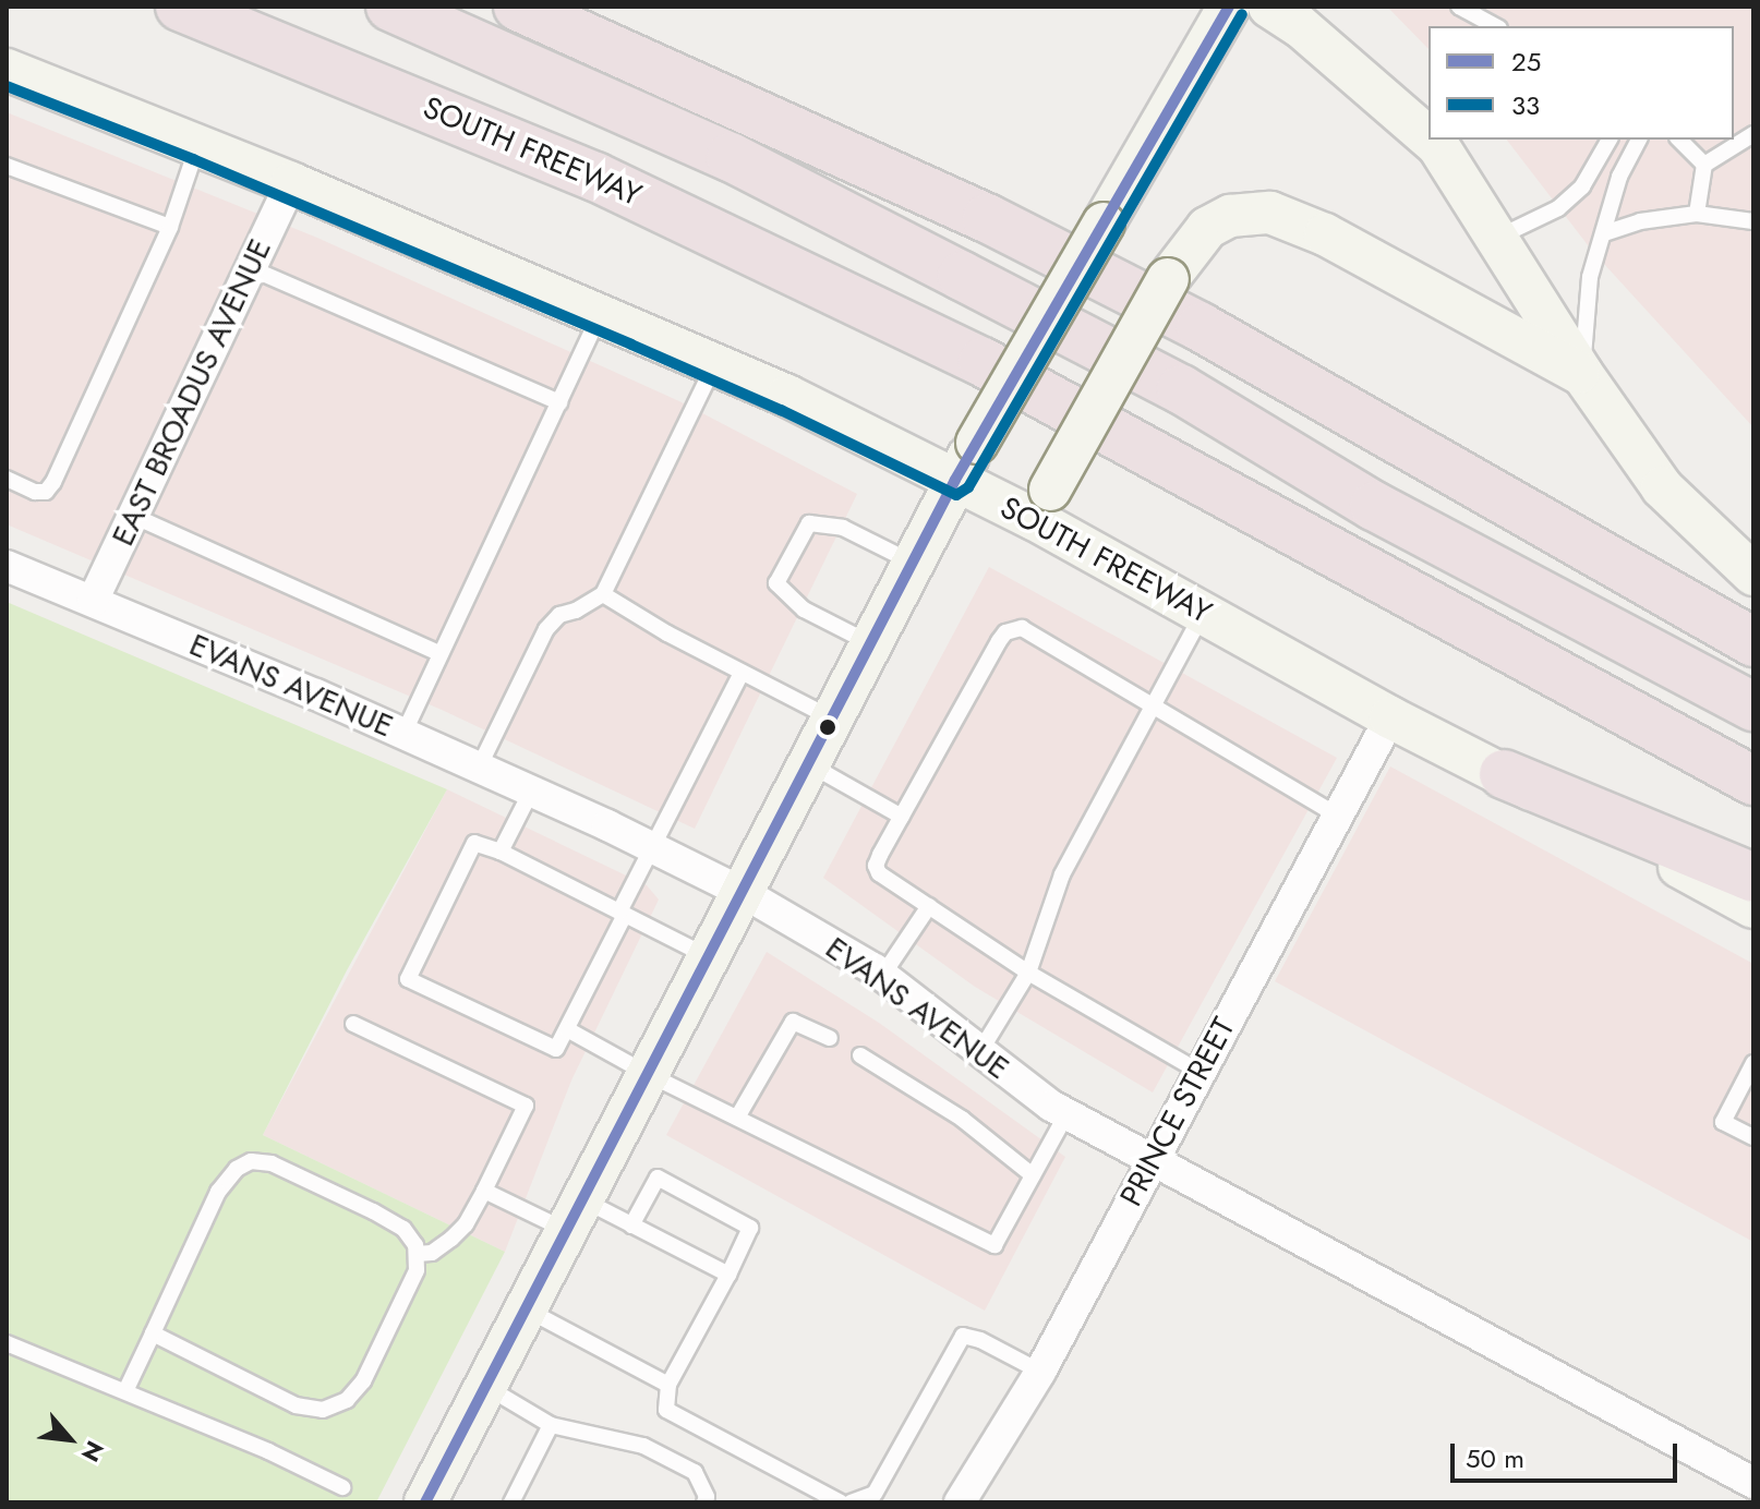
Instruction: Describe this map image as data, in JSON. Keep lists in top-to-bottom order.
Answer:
{
  "streets": {
    "highway": ["SOUTH FREEWAY"],
    "street": ["EAST BROADUS AVENUE", "EVANS AVENUE", "PRINCE STREET"]
  },
  "crossings": [
    ["SOUTH FREEWAY", "EAST BROADUS AVENUE"],
    ["SOUTH FREEWAY", "PRINCE STREET"],
    ["EAST BROADUS AVENUE", "EVANS AVENUE"],
    ["EVANS AVENUE", "PRINCE STREET"]
  ],
  "lines": ["transit line 25", "transit line 33"],
  "legend": ["25", "33"],
  "scale_bar": "50 m",
  "north": "bottom right"
}
